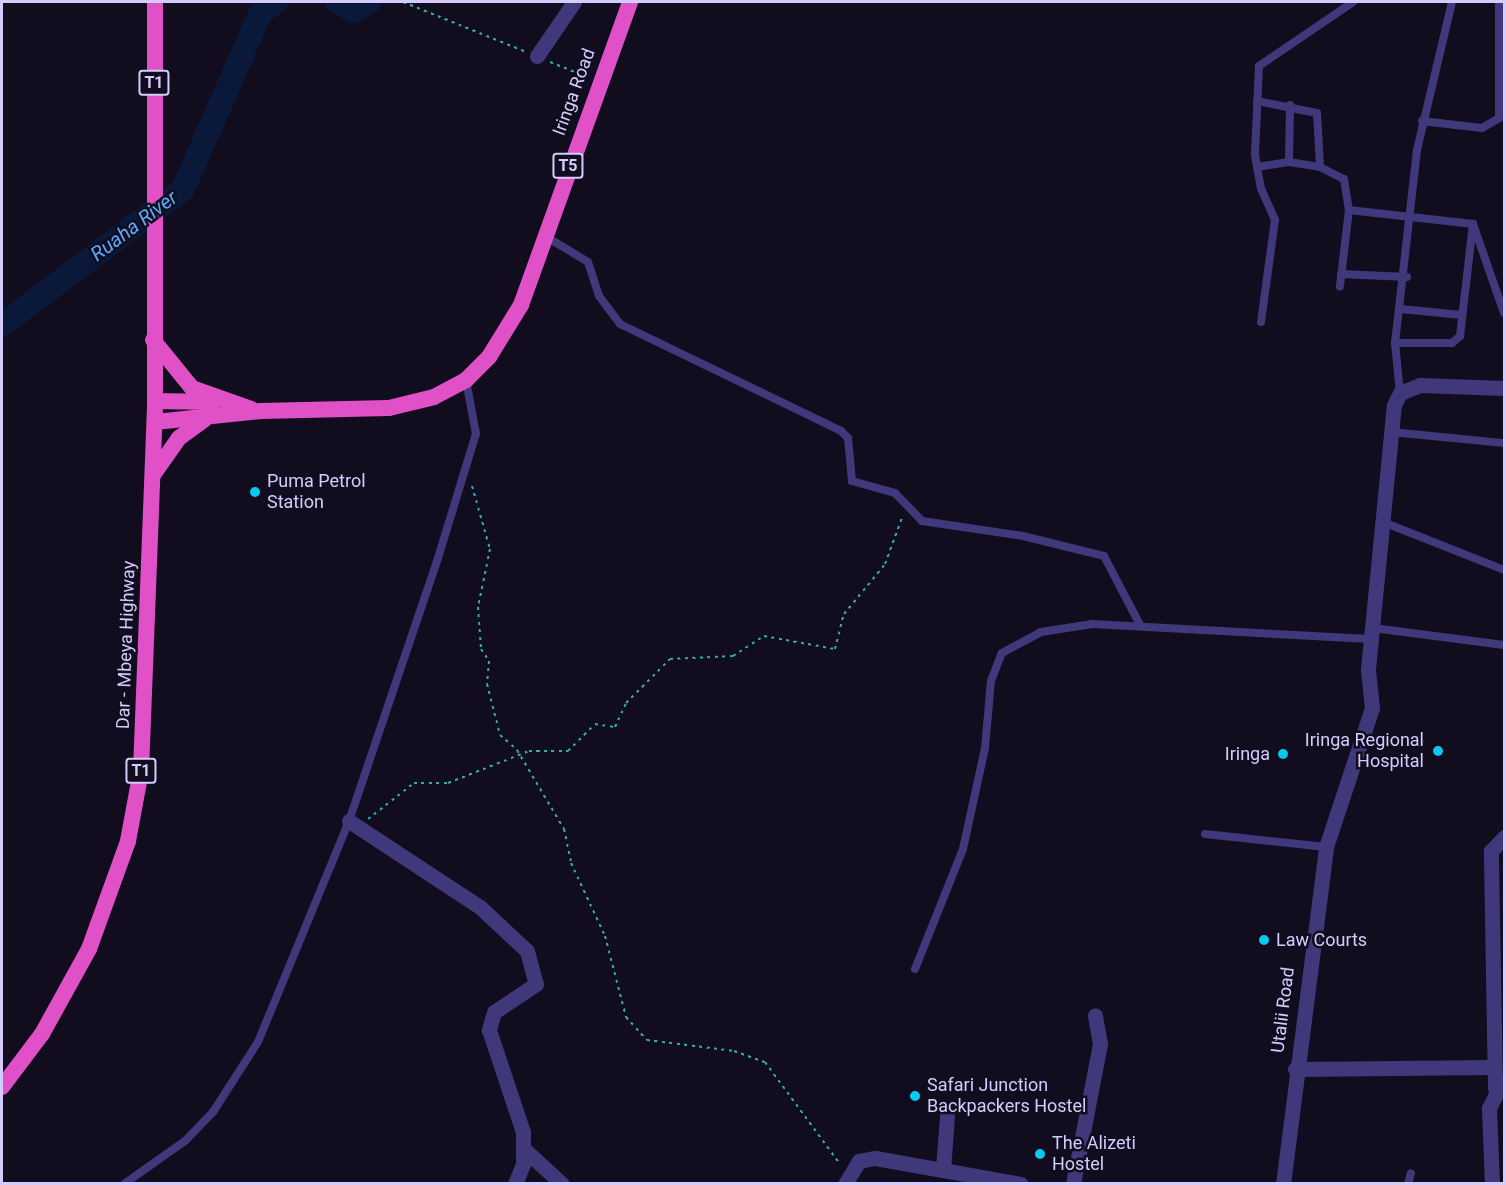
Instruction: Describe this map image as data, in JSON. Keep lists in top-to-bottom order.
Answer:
{
  "streets": {
    "highway": [
      "T1",
      "Iringa Road",
      "T5",
      "Dar - Mbeya Highway"
    ],
    "street": ["Utalii Road"]
  },
  "crossings": [
    ["T1", "T5"],
    ["T1", "Dar - Mbeya Highway"],
    ["Iringa Road", "T5"],
    ["T5", "Dar - Mbeya Highway"]
  ],
  "water": ["Ruaha River"],
  "places": [
    "Puma Petrol Station",
    "Iringa Regional Hospital",
    "Iringa",
    "Law Courts",
    "Safari Junction Backpackers Hostel",
    "The Alizeti Hostel"
  ]
}
